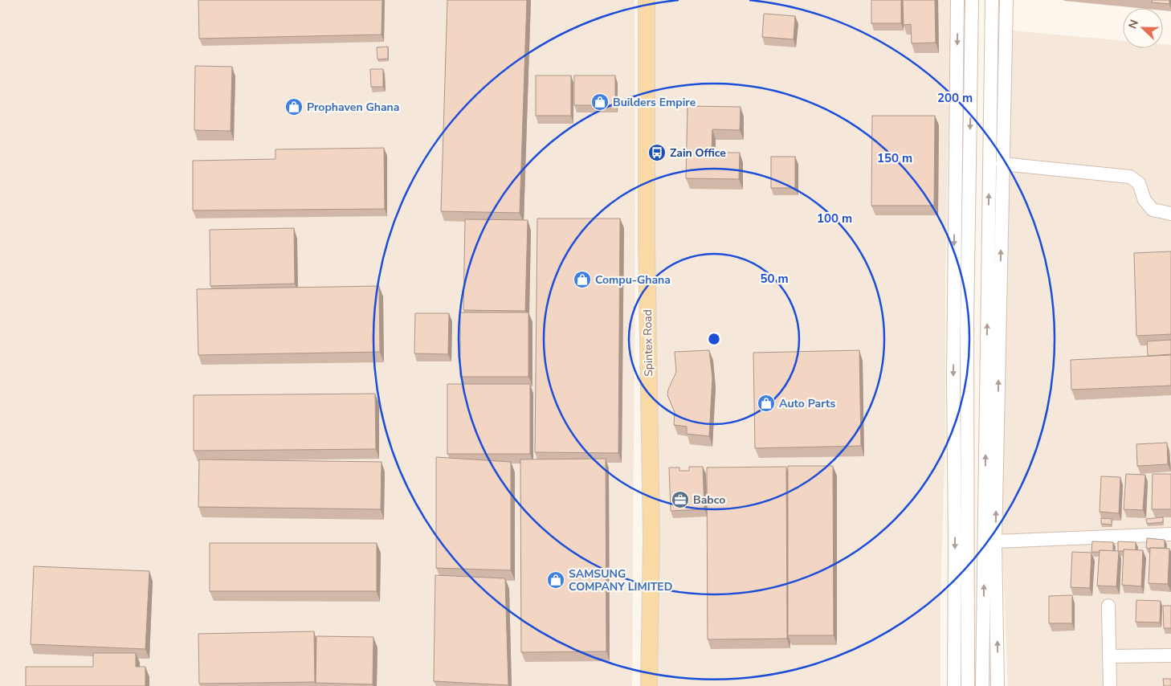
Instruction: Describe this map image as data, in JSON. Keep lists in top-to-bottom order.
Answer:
{
  "streets": {
    "main road": ["Spintex Road"]
  },
  "places": {
    "shop": [
      "Builders Empire",
      "Prophaven Ghana",
      "Compu-Ghana",
      "Auto Parts",
      "SAMSUNG COMPANY LIMITED"
    ],
    "bus stop": ["Zain Office"],
    "office": ["Babco"]
  },
  "north": "left",
  "rings": [
    "200 m",
    "150 m",
    "100 m",
    "50 m"
  ]
}
